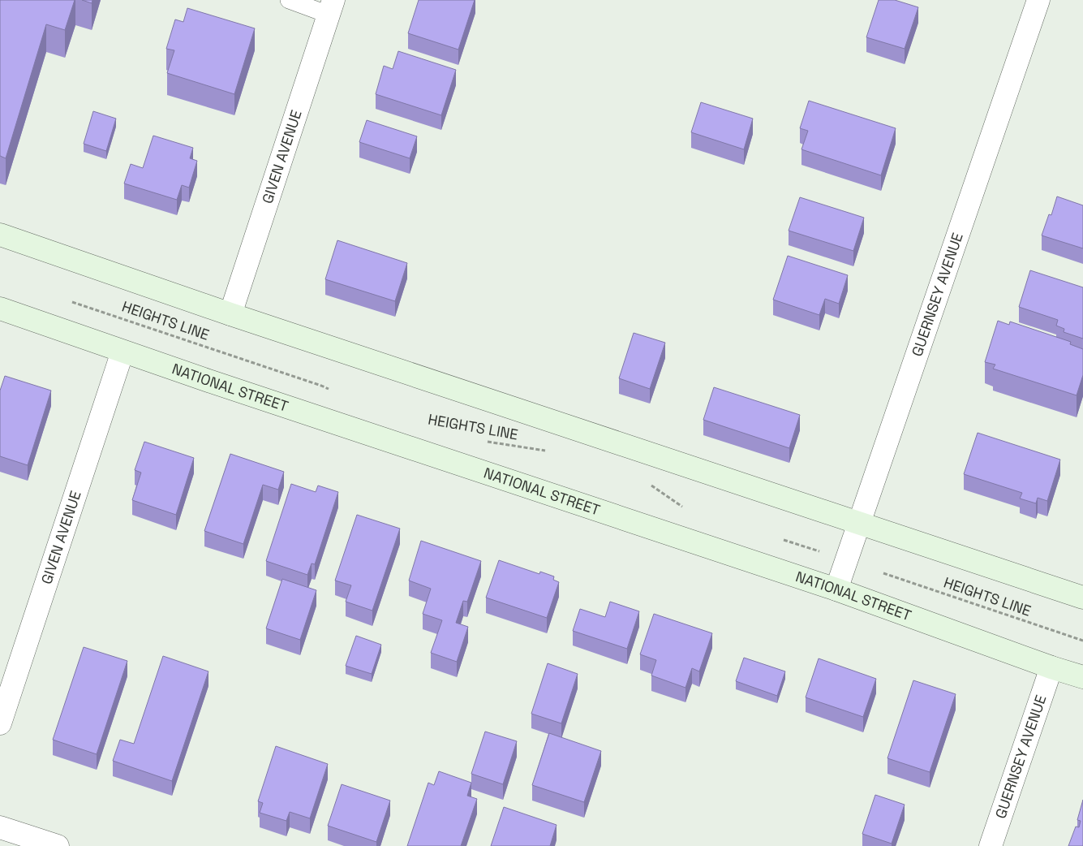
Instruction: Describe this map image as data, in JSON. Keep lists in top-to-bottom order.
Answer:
{
  "streets": {
    "main road": ["NATIONAL STREET"],
    "street": ["GIVEN AVENUE", "GUERNSEY AVENUE"],
    "path": ["HEIGHTS LINE"]
  },
  "crossings": [
    ["GIVEN AVENUE", "NATIONAL STREET"],
    ["GUERNSEY AVENUE", "NATIONAL STREET"]
  ]
}
